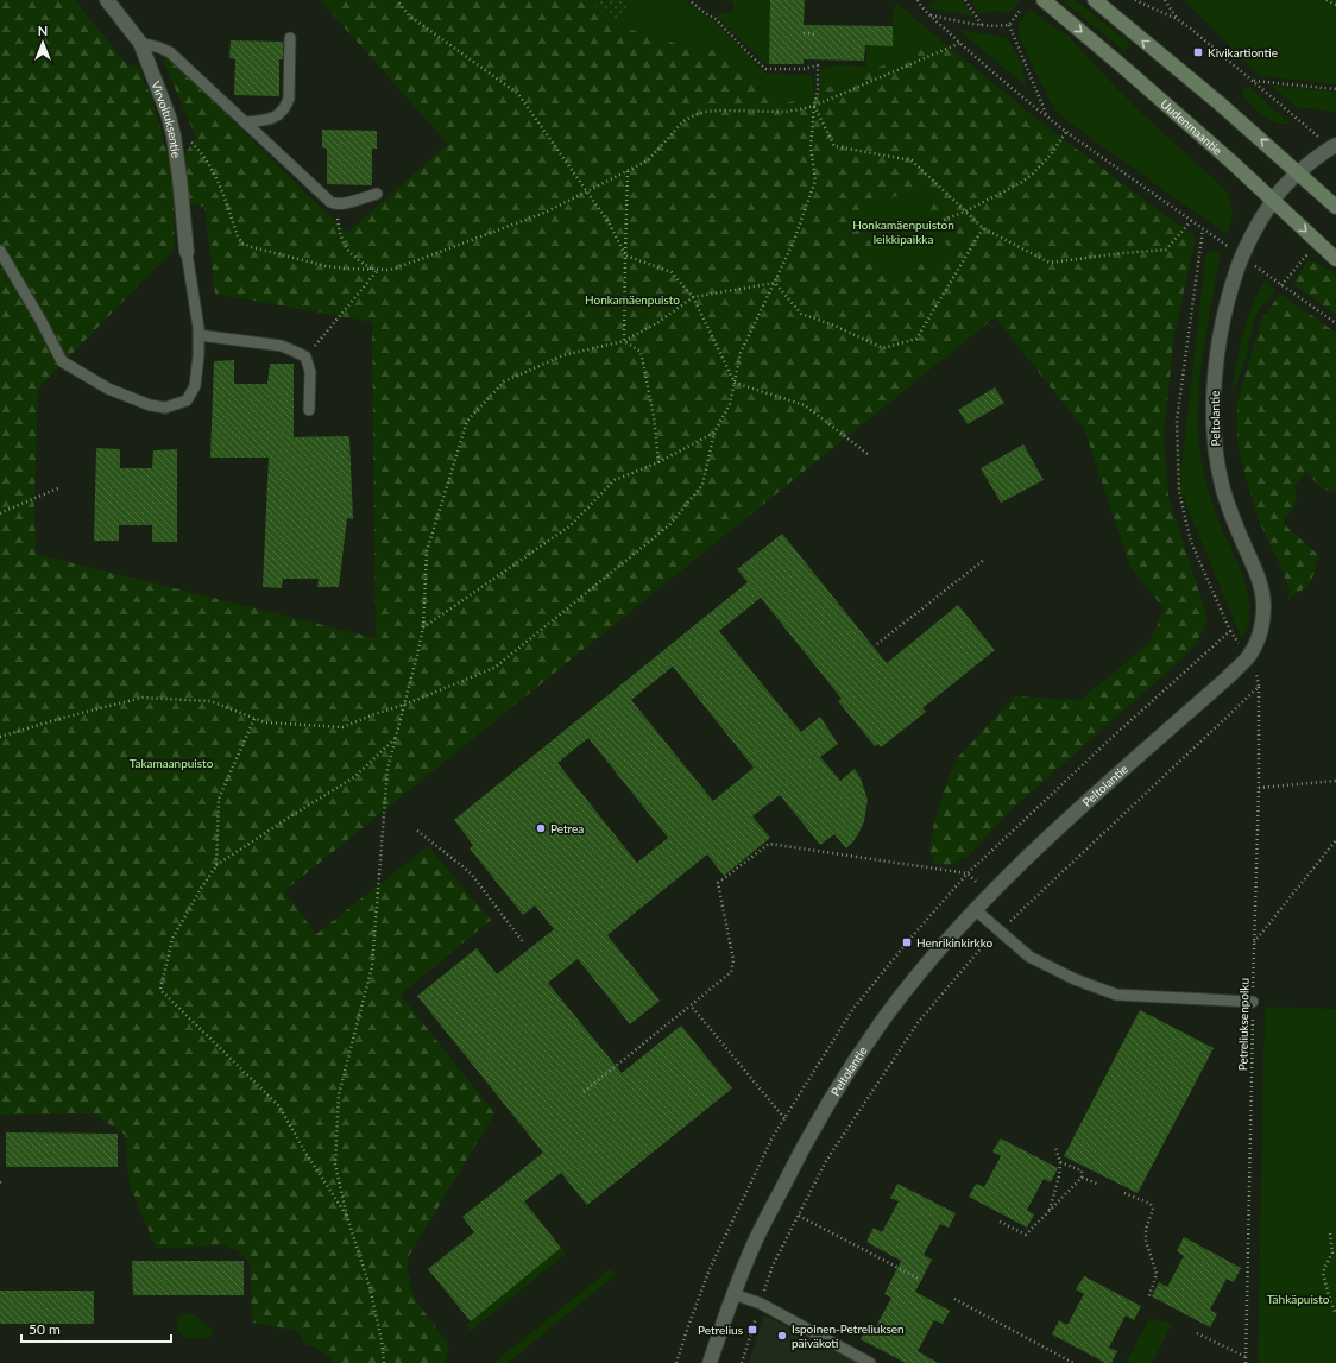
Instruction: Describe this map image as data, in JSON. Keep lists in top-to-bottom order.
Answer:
{
  "streets": {
    "main road": ["Uudenmaantie"],
    "street": ["Virvoituksentie", "Peltolantie"],
    "path": ["Petreliuksenpolku"]
  },
  "crossings": [
    ["Uudenmaantie", "Peltolantie"]
  ],
  "parks": [
    "Honkamäenpuiston leikkipaikka",
    "Honkamäenpuisto",
    "Takamaanpuisto",
    "Tähkäpuisto"
  ],
  "places": {
    "transit": ["Kivikartiontie", "Henrikinkirkko", "Petrelius"],
    "other": ["Petrea", "Ispoinen-Petreliuksen päiväkoti"]
  },
  "scale_bar": "50 m",
  "north": "top"
}
